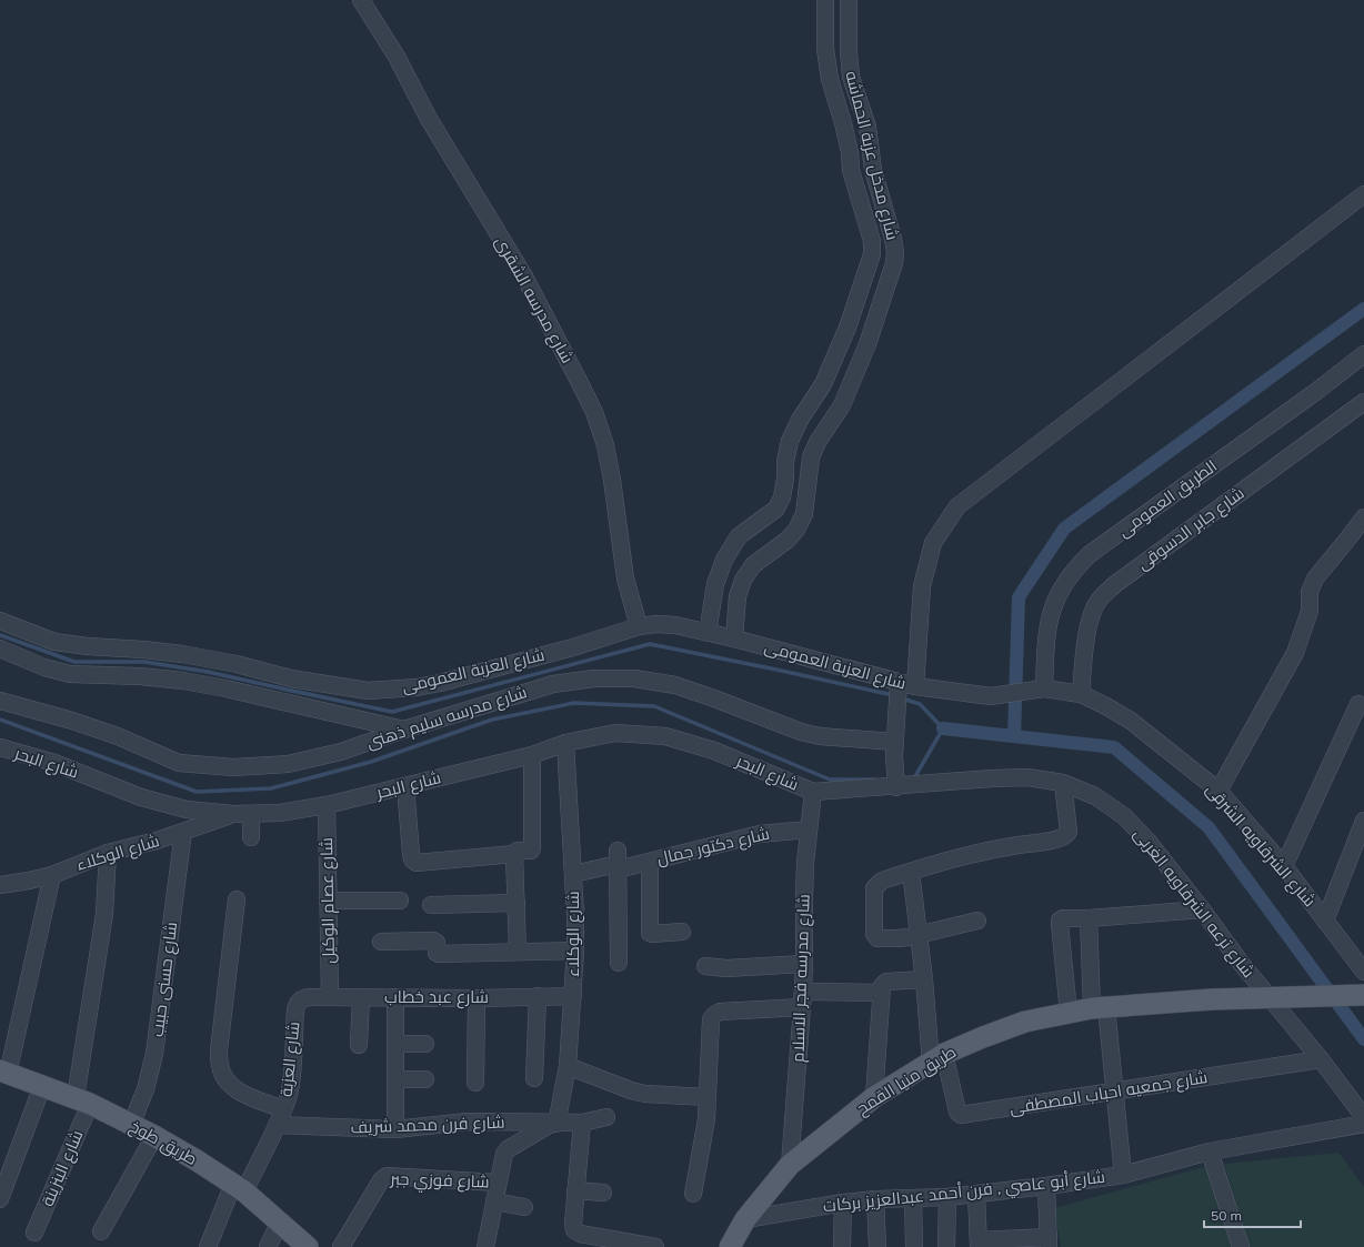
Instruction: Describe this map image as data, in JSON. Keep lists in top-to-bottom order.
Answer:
{
  "streets": {
    "main road": ["طريق منيا القمح", "طريق طوخ"],
    "street": [
      "شارع مدخل عزبة الحماشه",
      "شارع مدرسه الشقرى",
      "الطريق العمومى",
      "شارع جابر الدسوقى",
      "شارع العزبة العمومى",
      "شارع مدرسه سليم ذهنى",
      "شارع البحر",
      "شارع الشرقاويه الشرقى",
      "شارع دكتور جمال",
      "شارع الوكلاء",
      "شارع عصام الوكيل",
      "شارع ترعه الشرقاويه الغربى",
      "شارع مدرسه فجر الاسلام",
      "شارع حسنى حبيب",
      "شارع عبد خطاب",
      "شارع العزبة",
      "شارع جمعيه احباب المصطفى",
      "شارع فرن محمد شريف",
      "شارع البنزينة",
      "شارع فوزي جبر",
      "شارع أبو عاصي , فرن أحمد عبدالعزيز بركات"
    ]
  },
  "crossings": [
    ["شارع مدخل عزبة الحماشه", "شارع العزبة العمومى"],
    ["شارع مدرسه الشقرى", "شارع العزبة العمومى"],
    ["الطريق العمومى", "شارع الشرقاويه الشرقى"],
    ["شارع جابر الدسوقى", "شارع الشرقاويه الشرقى"],
    ["شارع العزبة العمومى", "شارع الشرقاويه الشرقى"],
    ["شارع البحر", "شارع الوكلاء"],
    ["شارع البحر", "شارع عصام الوكيل"],
    ["شارع البحر", "شارع ترعه الشرقاويه الغربى"],
    ["شارع البحر", "شارع مدرسه فجر الاسلام"],
    ["شارع دكتور جمال", "شارع الوكلاء"],
    ["شارع دكتور جمال", "شارع مدرسه فجر الاسلام"],
    ["شارع الوكلاء", "شارع حسنى حبيب"],
    ["شارع الوكلاء", "شارع عبد خطاب"],
    ["شارع الوكلاء", "شارع فرن محمد شريف"],
    ["شارع الوكلاء", "شارع البنزينة"],
    ["شارع عصام الوكيل", "شارع عبد خطاب"],
    ["شارع ترعه الشرقاويه الغربى", "شارع مدرسه فجر الاسلام"],
    ["شارع ترعه الشرقاويه الغربى", "طريق منيا القمح"],
    ["شارع ترعه الشرقاويه الغربى", "شارع جمعيه احباب المصطفى"],
    ["شارع مدرسه فجر الاسلام", "طريق منيا القمح"],
    ["شارع حسنى حبيب", "طريق طوخ"],
    ["شارع عبد خطاب", "شارع العزبة"],
    ["شارع العزبة", "شارع فرن محمد شريف"],
    ["شارع العزبة", "طريق طوخ"],
    ["طريق منيا القمح", "شارع جمعيه احباب المصطفى"],
    ["طريق منيا القمح", "شارع أبو عاصي , فرن أحمد عبدالعزيز بركات"],
    ["طريق طوخ", "شارع البنزينة"]
  ],
  "scale_bar": "50 m"
}
